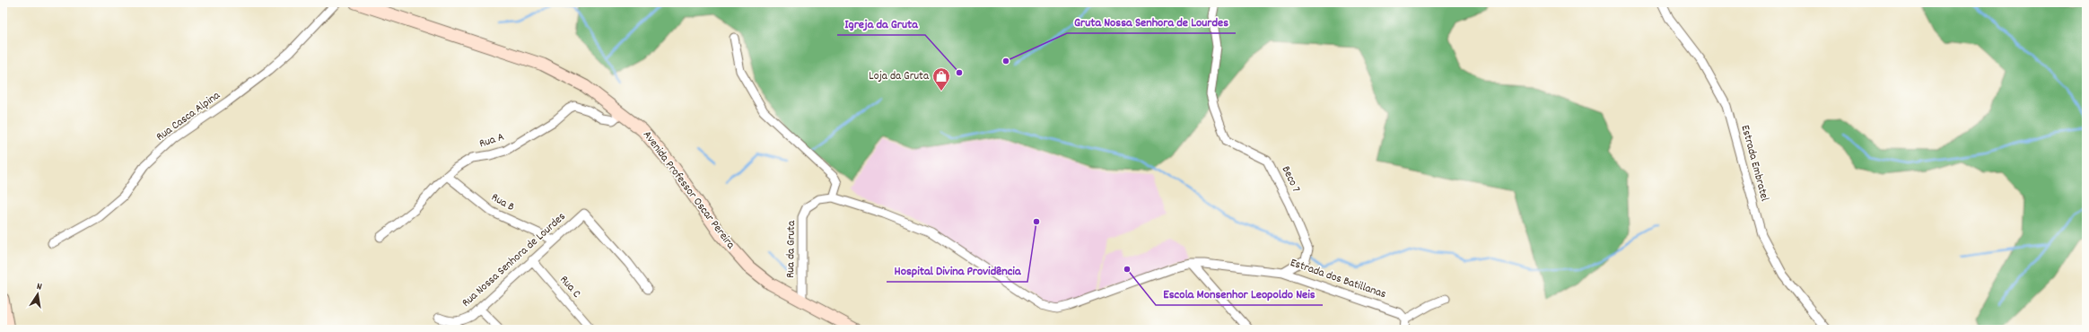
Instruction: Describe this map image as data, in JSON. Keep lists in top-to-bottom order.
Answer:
{
  "streets": {
    "main road": ["Avenida Professor Oscar Pereira"],
    "street": [
      "Rua Casca Alpina",
      "Rua A",
      "Estrada Embratel",
      "Beco 7",
      "Rua B",
      "Rua da Gruta",
      "Rua Nossa Senhora de Lourdes",
      "Estrada dos Batillanas",
      "Rua C"
    ]
  },
  "crossings": [
    ["Rua A", "Avenida Professor Oscar Pereira"],
    ["Rua A", "Rua B"],
    ["Beco 7", "Estrada dos Batillanas"],
    ["Avenida Professor Oscar Pereira", "Rua da Gruta"],
    ["Rua B", "Rua Nossa Senhora de Lourdes"],
    ["Rua da Gruta", "Estrada dos Batillanas"],
    ["Rua Nossa Senhora de Lourdes", "Rua C"]
  ],
  "places": {
    "other": [
      "Gruta Nossa Senhora de Lourdes",
      "Igreja da Gruta",
      "Hospital Divina Providência",
      "Escola Monsenhor Leopoldo Neis"
    ],
    "shop": ["Loja da Gruta"]
  },
  "north": "top"
}
